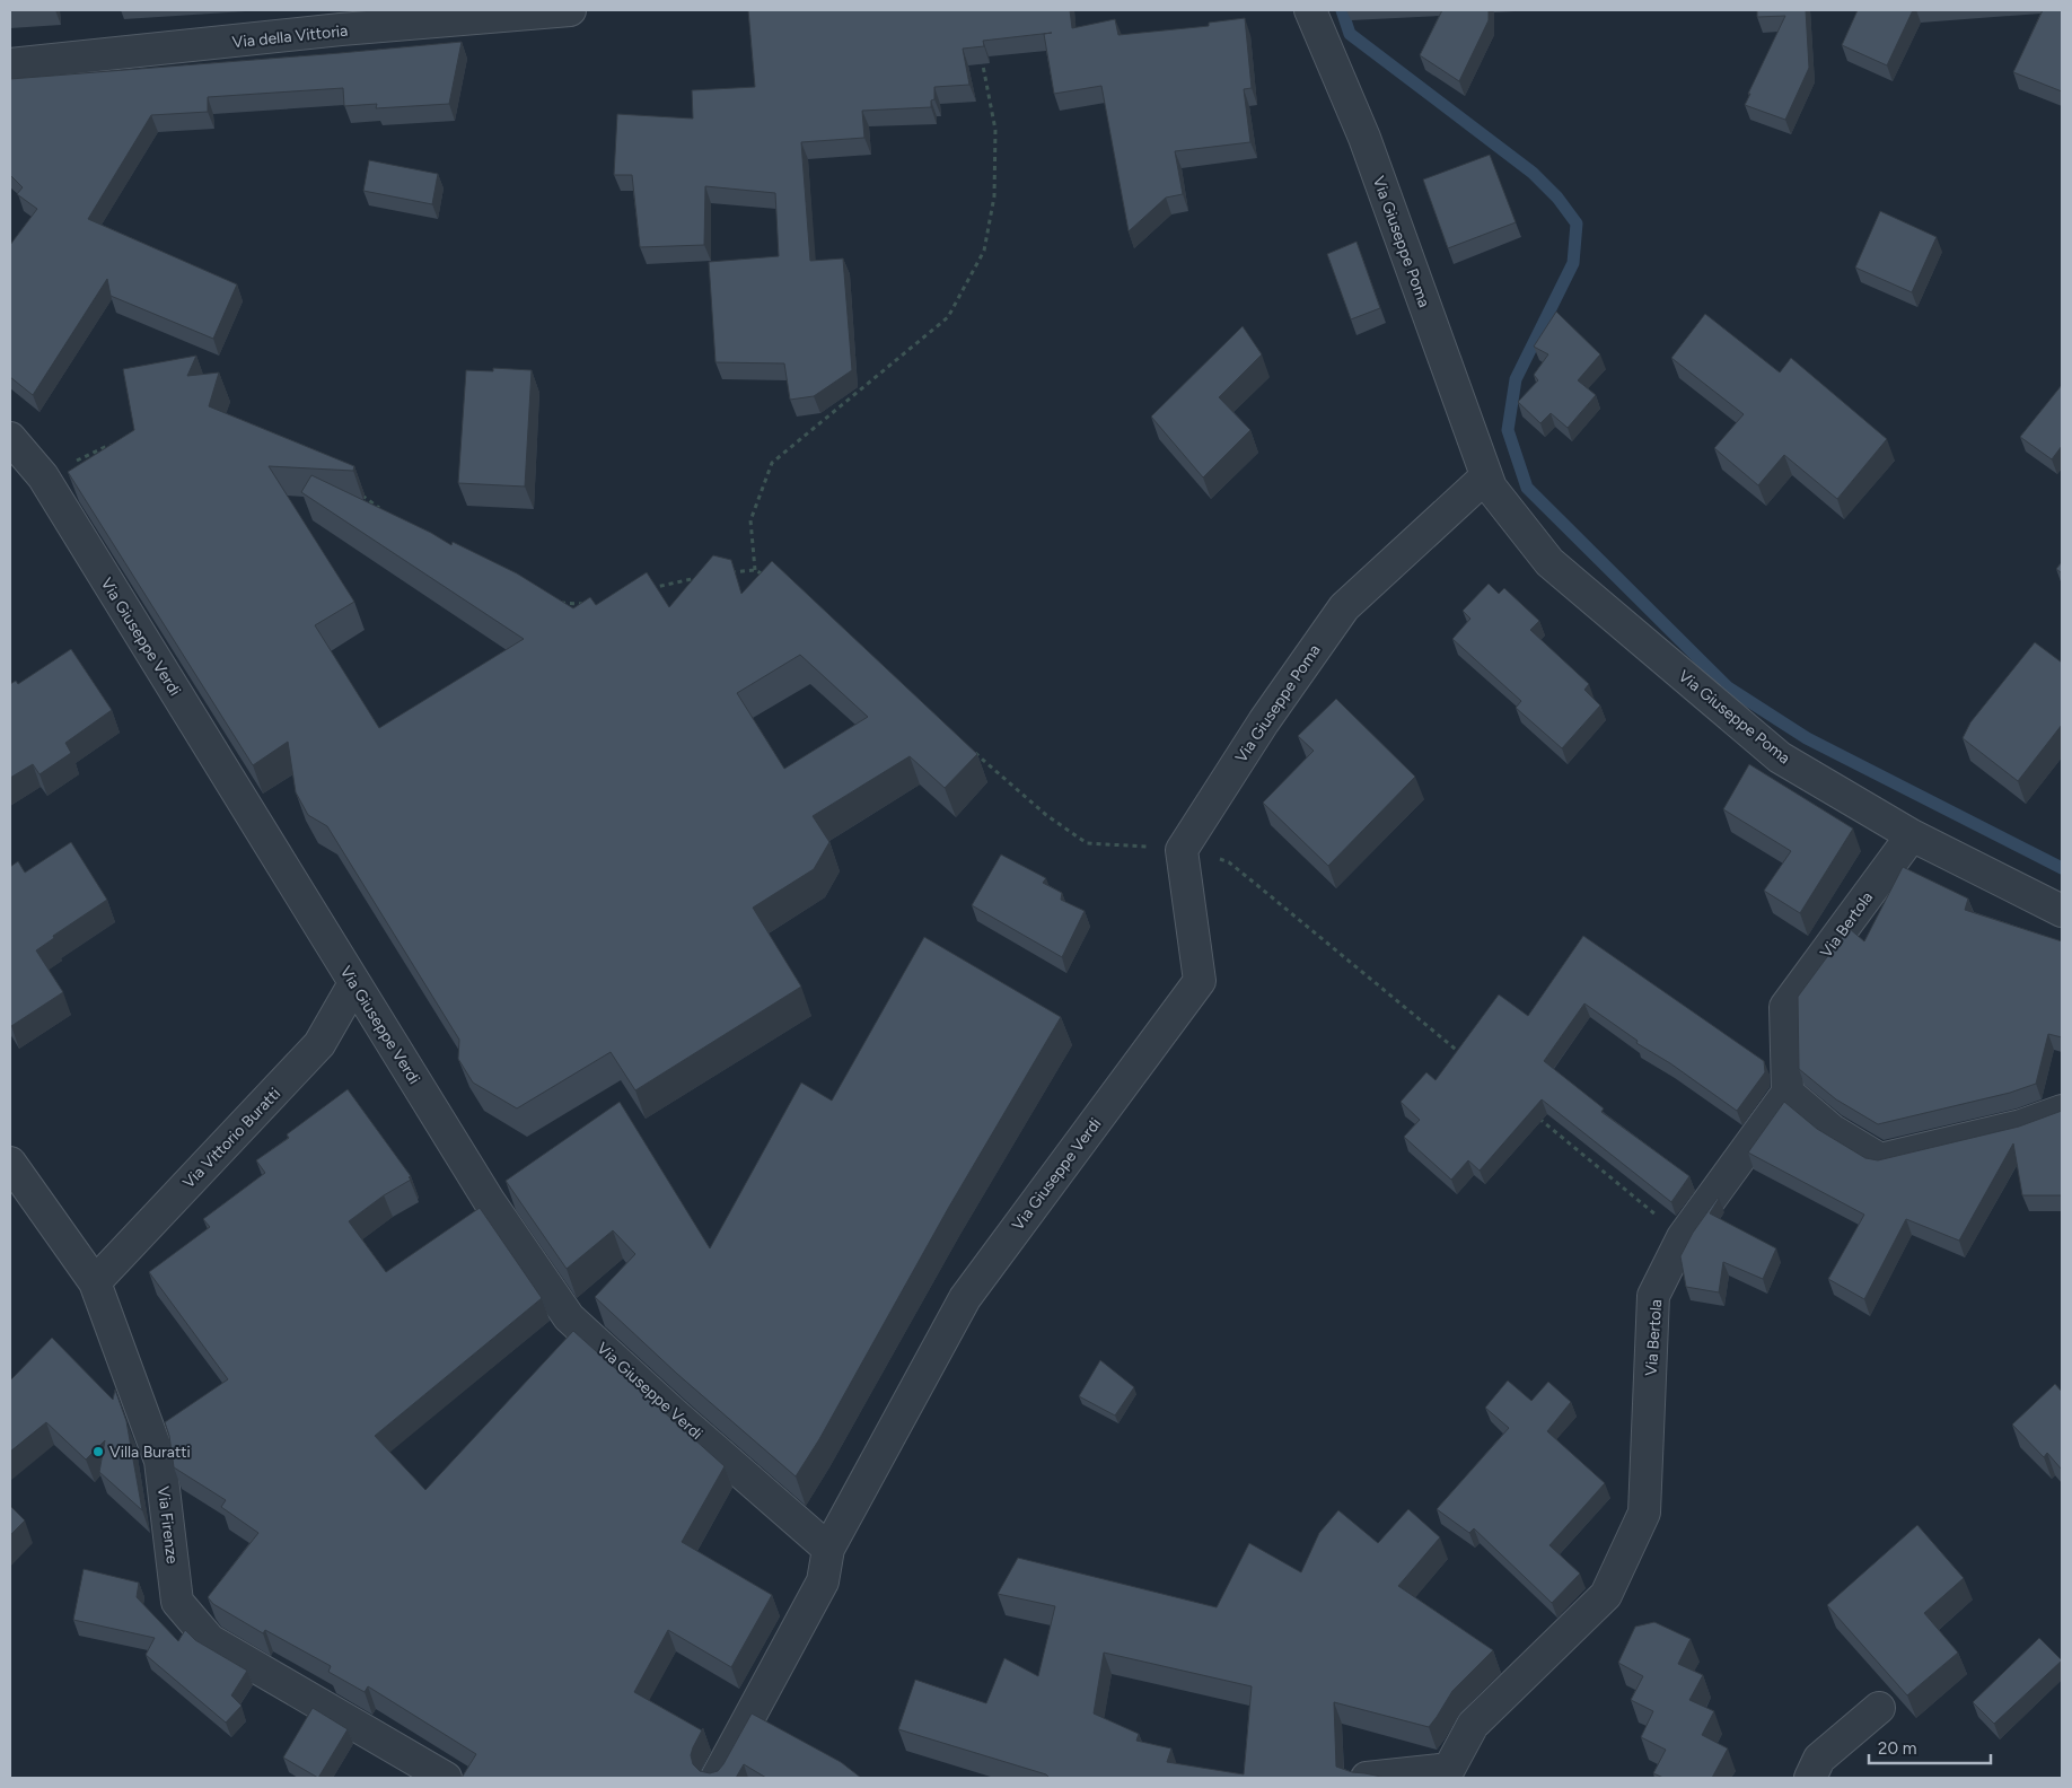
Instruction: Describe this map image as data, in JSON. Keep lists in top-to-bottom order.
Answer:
{
  "streets": {
    "street": [
      "Via della Vittoria",
      "Via Giuseppe Poma",
      "Via Giuseppe Verdi",
      "Via Bertola",
      "Via Vittorio Buratti",
      "Via Firenze"
    ]
  },
  "crossings": [
    ["Via Giuseppe Poma", "Via Giuseppe Verdi"],
    ["Via Giuseppe Poma", "Via Bertola"],
    ["Via Giuseppe Verdi", "Via Vittorio Buratti"],
    ["Via Vittorio Buratti", "Via Firenze"]
  ],
  "places": ["Villa Buratti"],
  "scale_bar": "20 m"
}
